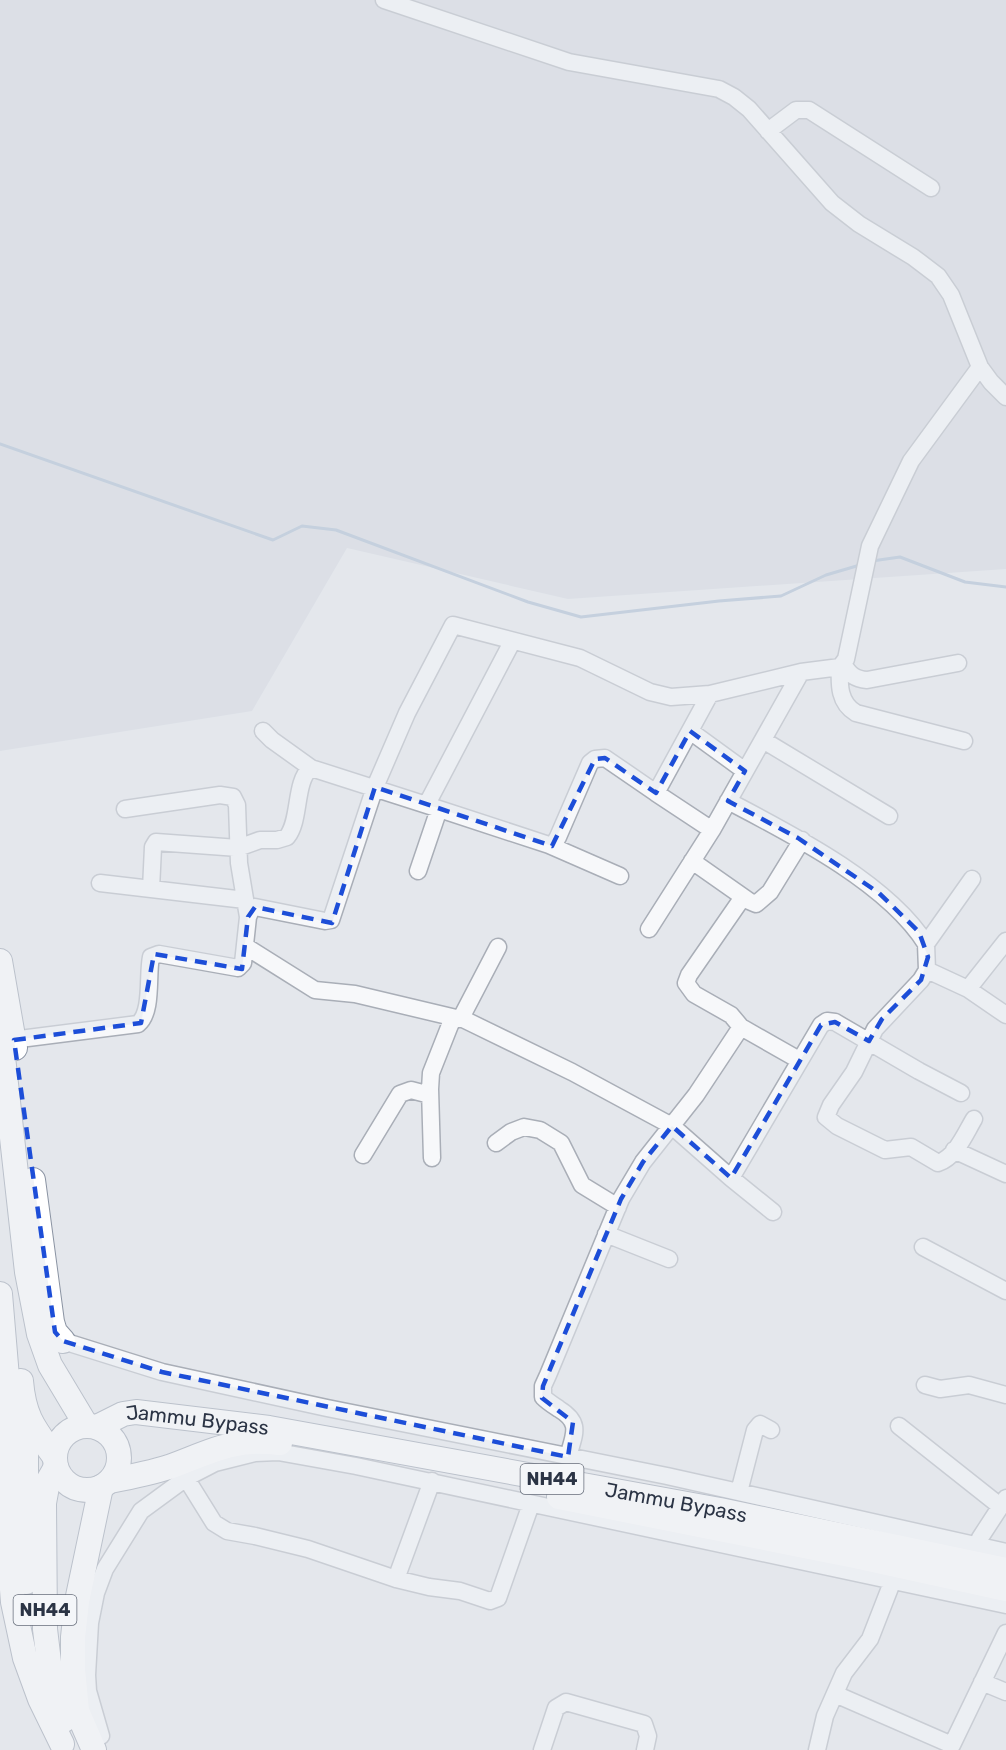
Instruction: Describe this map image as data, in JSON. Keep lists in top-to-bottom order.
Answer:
{
  "streets": {
    "highway": ["Jammu Bypass", "NH44"]
  },
  "crossings": [
    ["Jammu Bypass", "NH44"]
  ]
}
